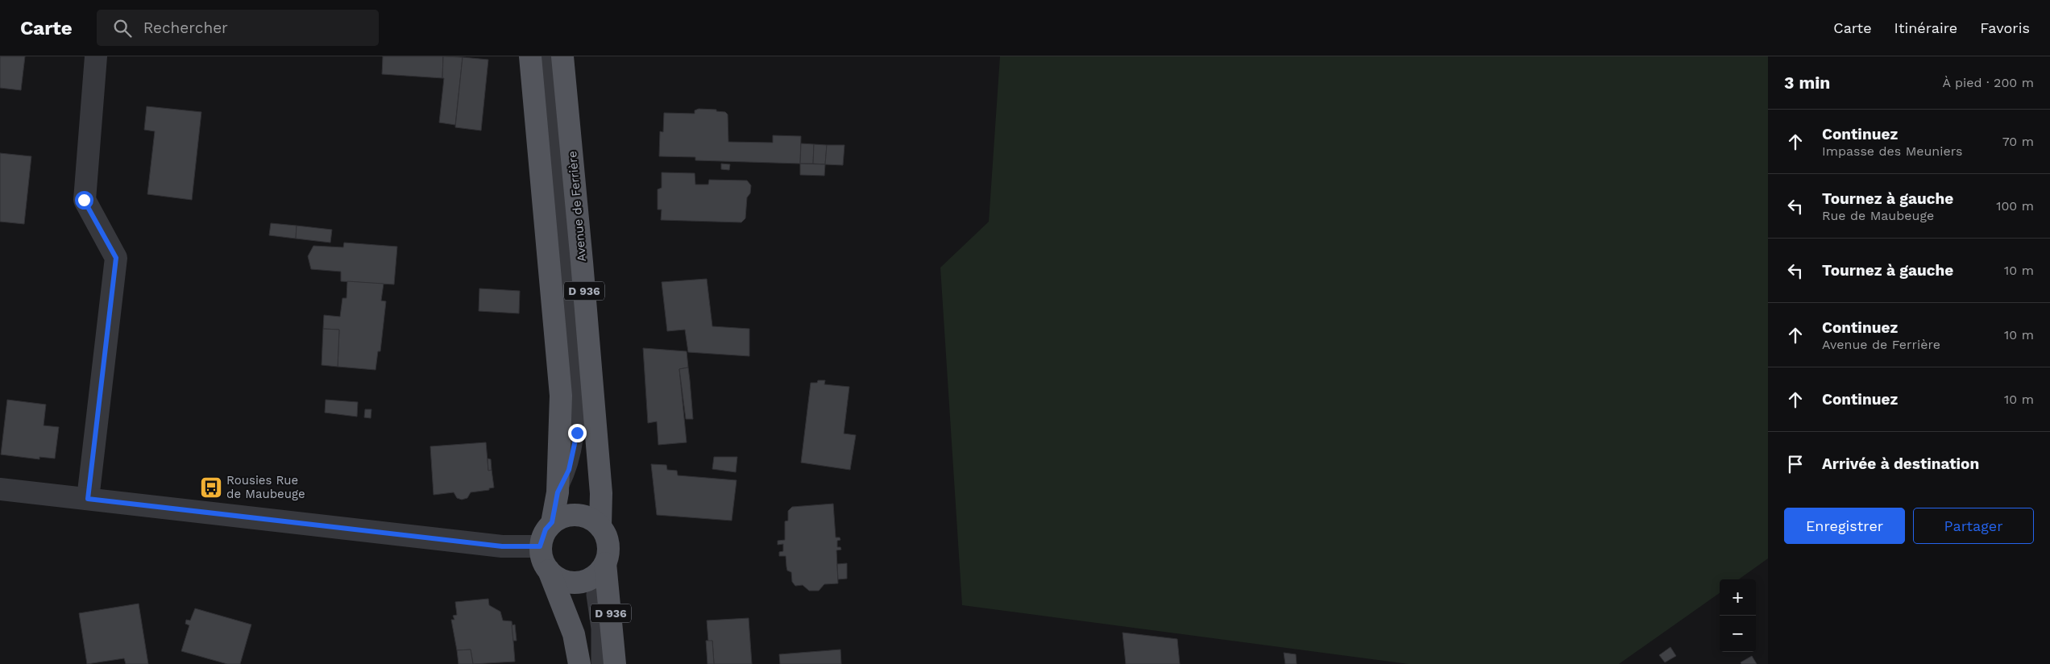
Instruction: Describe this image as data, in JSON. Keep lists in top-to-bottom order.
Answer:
{
  "streets": {
    "main road": ["Avenue de Ferrière", "D 936"]
  },
  "crossings": [
    ["Avenue de Ferrière", "D 936"]
  ],
  "places": {
    "bus stop": ["Rousies Rue de Maubeuge"]
  },
  "page": {
    "header": "Carte",
    "search": "Rechercher",
    "nav": ["Carte", "Itinéraire", "Favoris"],
    "heading": ["3 min", "À pied · 200 m"],
    "list": [
      ["Continuez", "Impasse des Meuniers", "70 m"],
      ["Tournez à gauche", "Rue de Maubeuge", "100 m"],
      ["Tournez à gauche", "10 m"],
      ["Continuez", "Avenue de Ferrière", "10 m"],
      ["Continuez", "10 m"],
      "Arrivée à destination"
    ],
    "buttons": ["Enregistrer", "Partager"],
    "map_buttons": ["+", "−"]
  }
}
